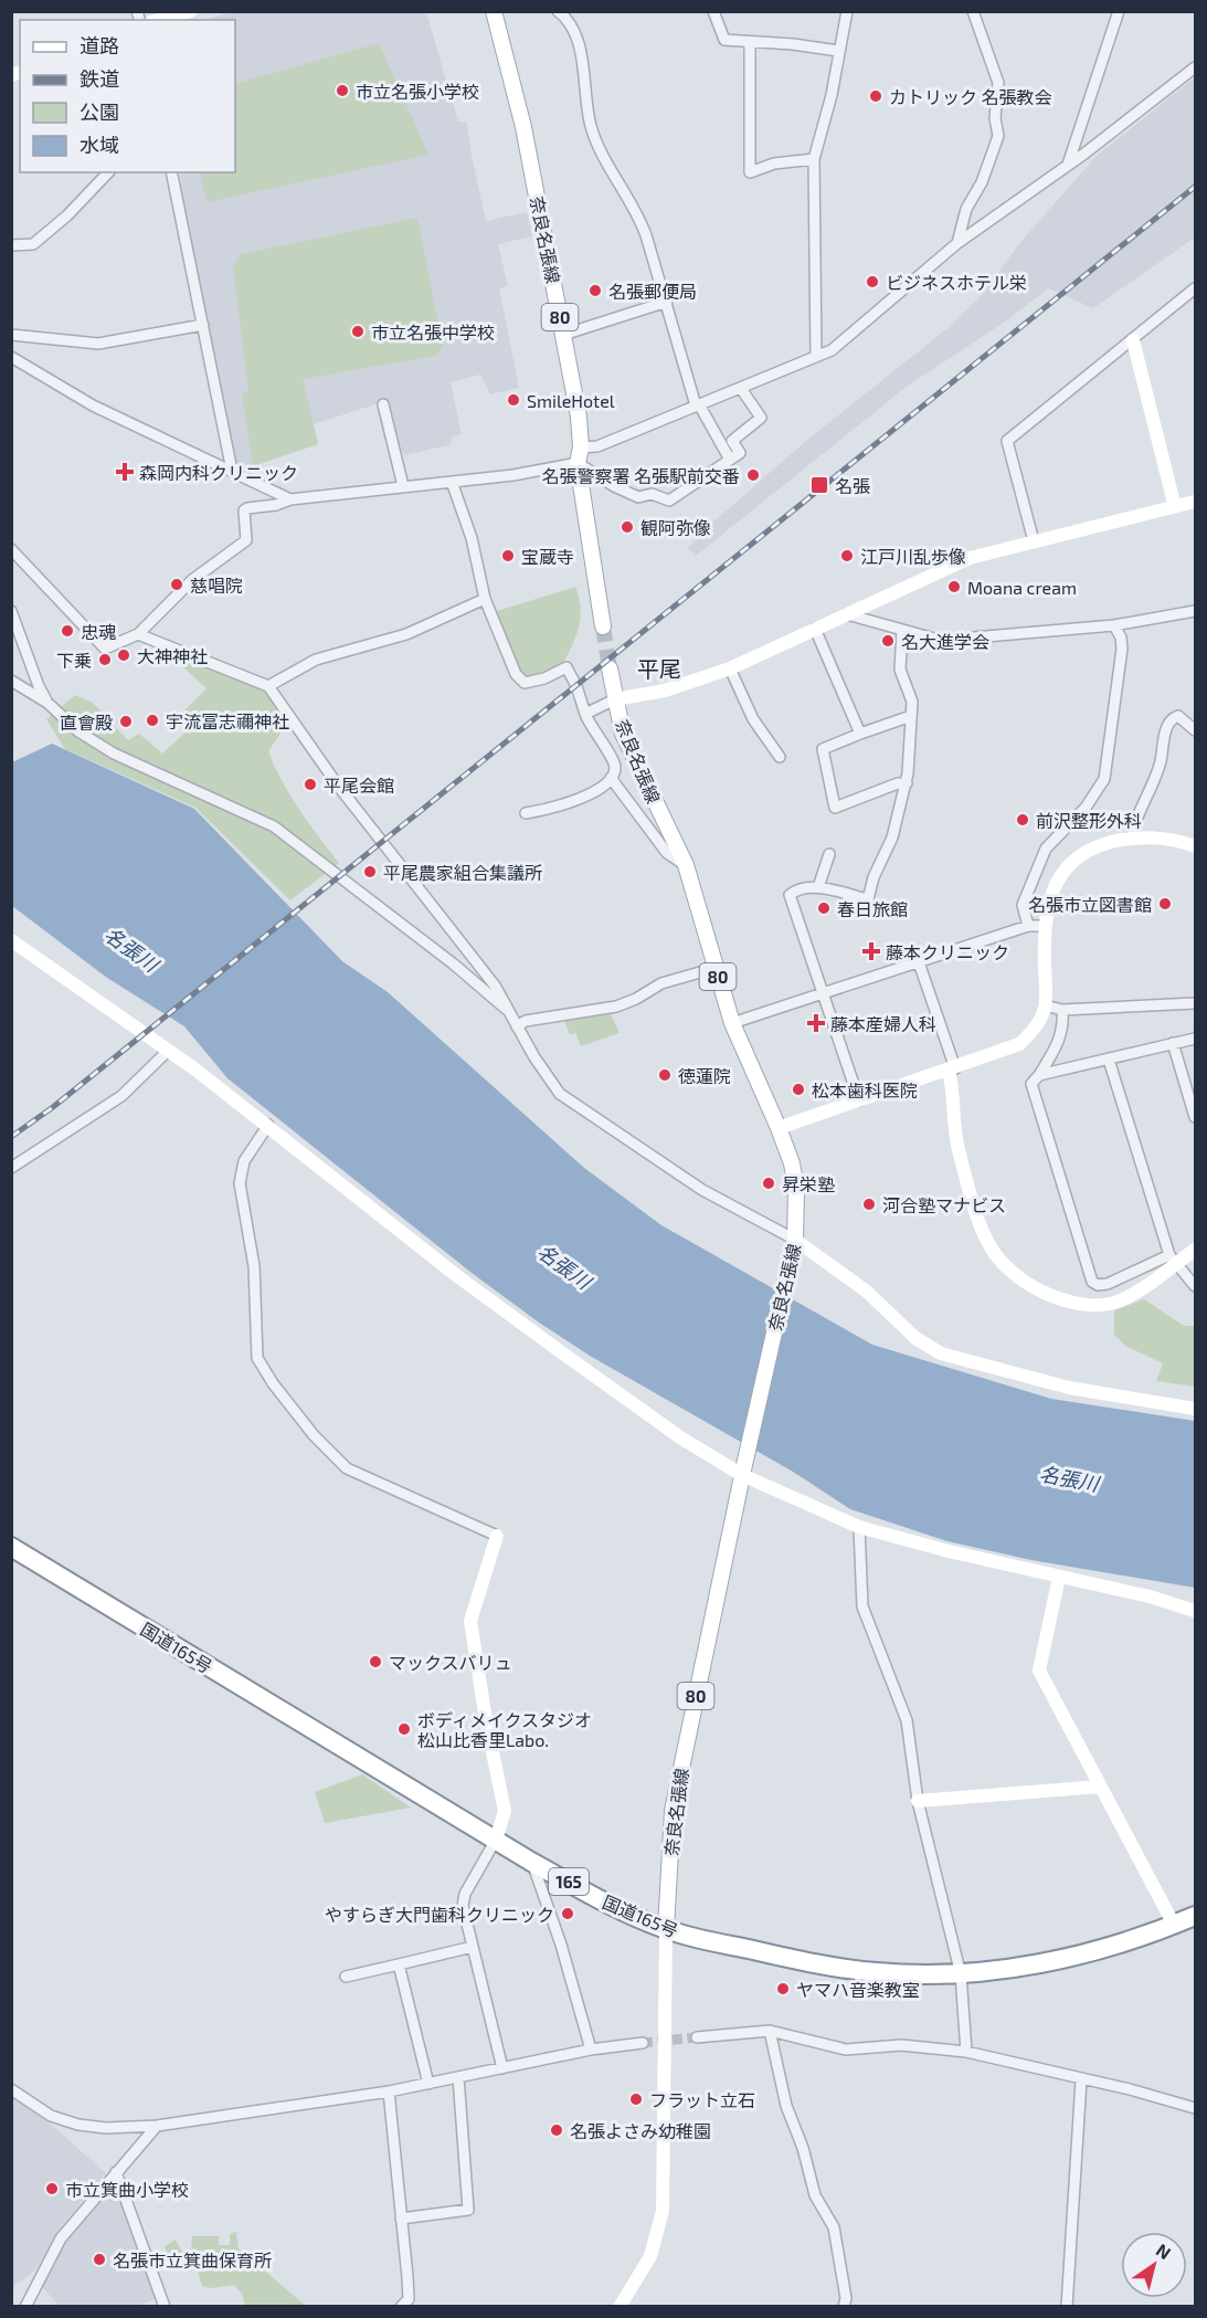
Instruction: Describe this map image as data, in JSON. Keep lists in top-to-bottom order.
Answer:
{
  "streets": {
    "highway": ["国道165号", "165"],
    "main road": ["奈良名張線", "80"]
  },
  "crossings": [
    ["奈良名張線", "国道165号"]
  ],
  "districts": ["平尾"],
  "water": ["名張川"],
  "places": {
    "other": [
      "市立名張小学校",
      "カトリック 名張教会",
      "ビジネスホテル栄",
      "名張郵便局",
      "市立名張中学校",
      "SmileHotel",
      "名張警察署 名張駅前交番",
      "観阿弥像",
      "宝蔵寺",
      "江戸川乱歩像",
      "慈唱院",
      "Moana cream",
      "忠魂",
      "名大進学会",
      "大神神社",
      "下乗",
      "宇流冨志禰神社",
      "直會殿",
      "平尾会館",
      "前沢整形外科",
      "平尾農家組合集議所",
      "名張市立図書館",
      "春日旅館",
      "徳蓮院",
      "松本歯科医院",
      "昇栄塾",
      "河合塾マナビス",
      "マックスバリュ",
      "ボディメイクスタジオ 松山比香里Labo.",
      "やすらぎ大門歯科クリニック",
      "ヤマハ音楽教室",
      "フラット立石",
      "名張よさみ幼稚園",
      "市立箕曲小学校",
      "名張市立箕曲保育所"
    ],
    "health": ["森岡内科クリニック", "藤本クリニック", "藤本産婦人科"],
    "transit": ["名張"]
  },
  "legend": [
    "道路",
    "鉄道",
    "公園",
    "水域"
  ],
  "north": "top right"
}
